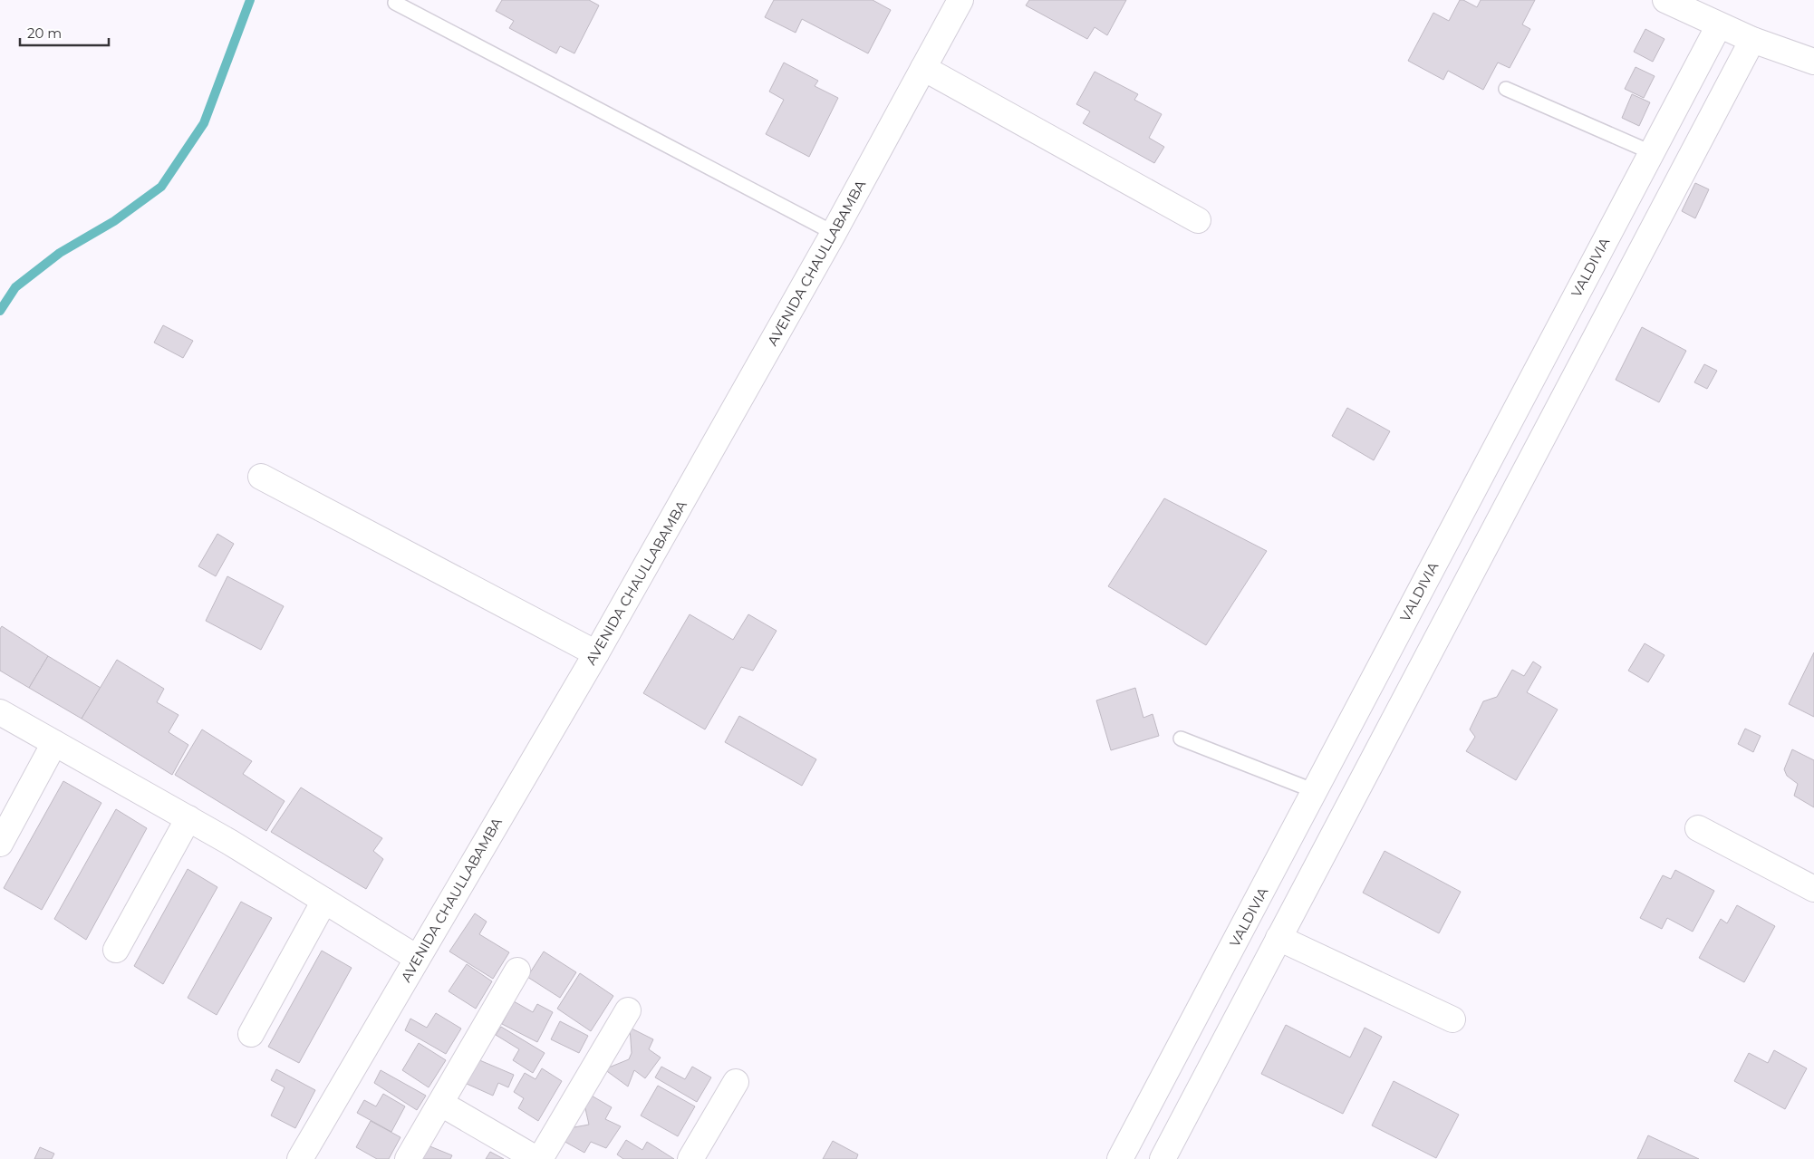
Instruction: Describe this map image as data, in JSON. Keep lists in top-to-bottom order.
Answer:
{
  "streets": {
    "street": ["AVENIDA CHAULLABAMBA", "VALDIVIA"]
  },
  "scale_bar": "20 m"
}
